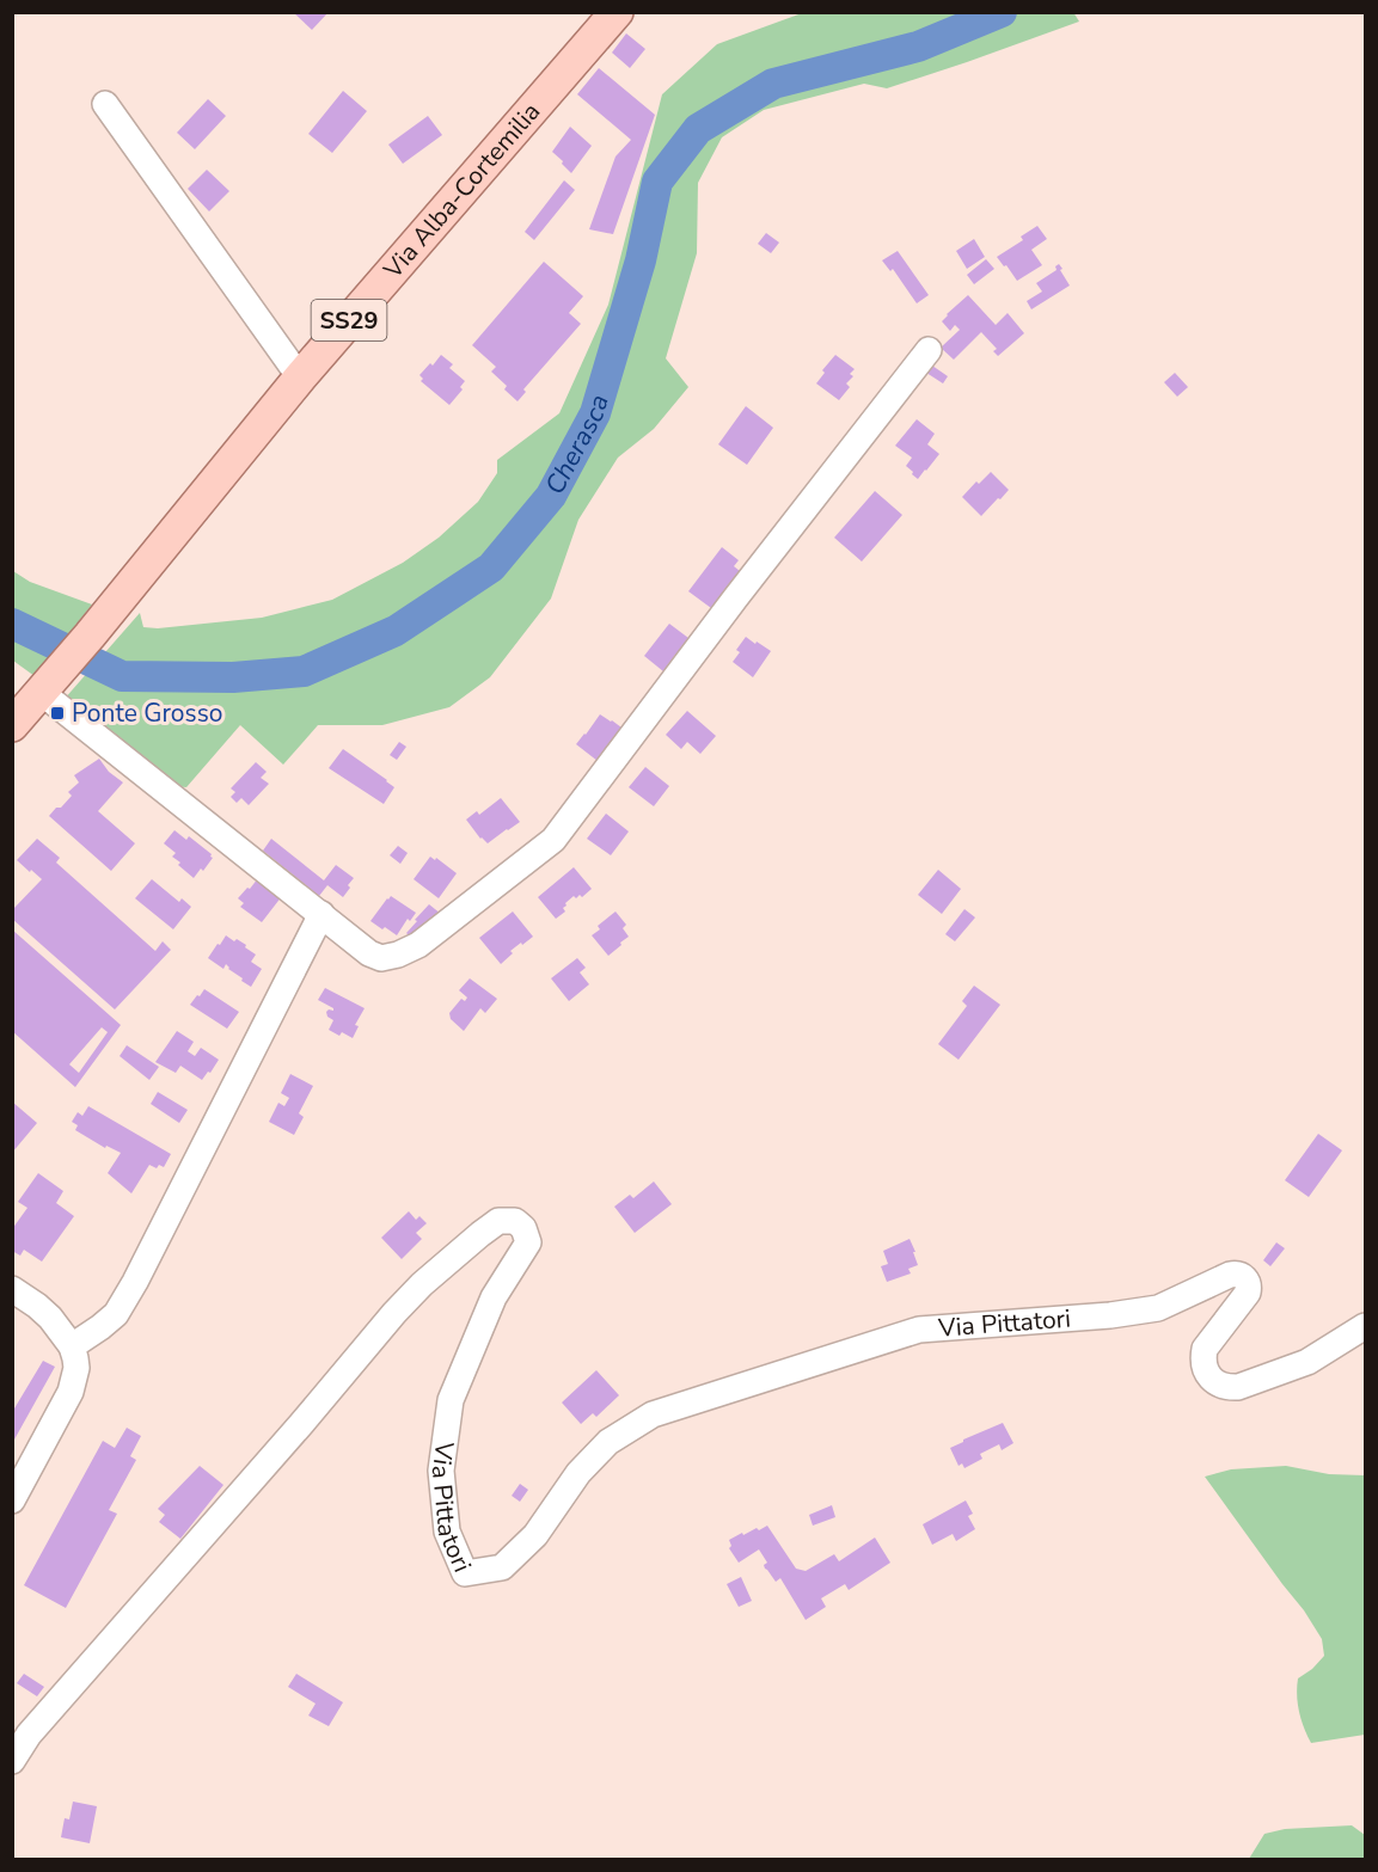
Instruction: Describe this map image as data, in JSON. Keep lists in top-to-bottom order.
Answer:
{
  "streets": {
    "main road": ["Via Alba-Cortemilia", "SS29"],
    "street": ["Via Pittatori"]
  },
  "crossings": [
    ["Via Alba-Cortemilia", "SS29"]
  ],
  "water": ["Cherasca"],
  "places": {
    "transit": ["Ponte Grosso"]
  }
}
